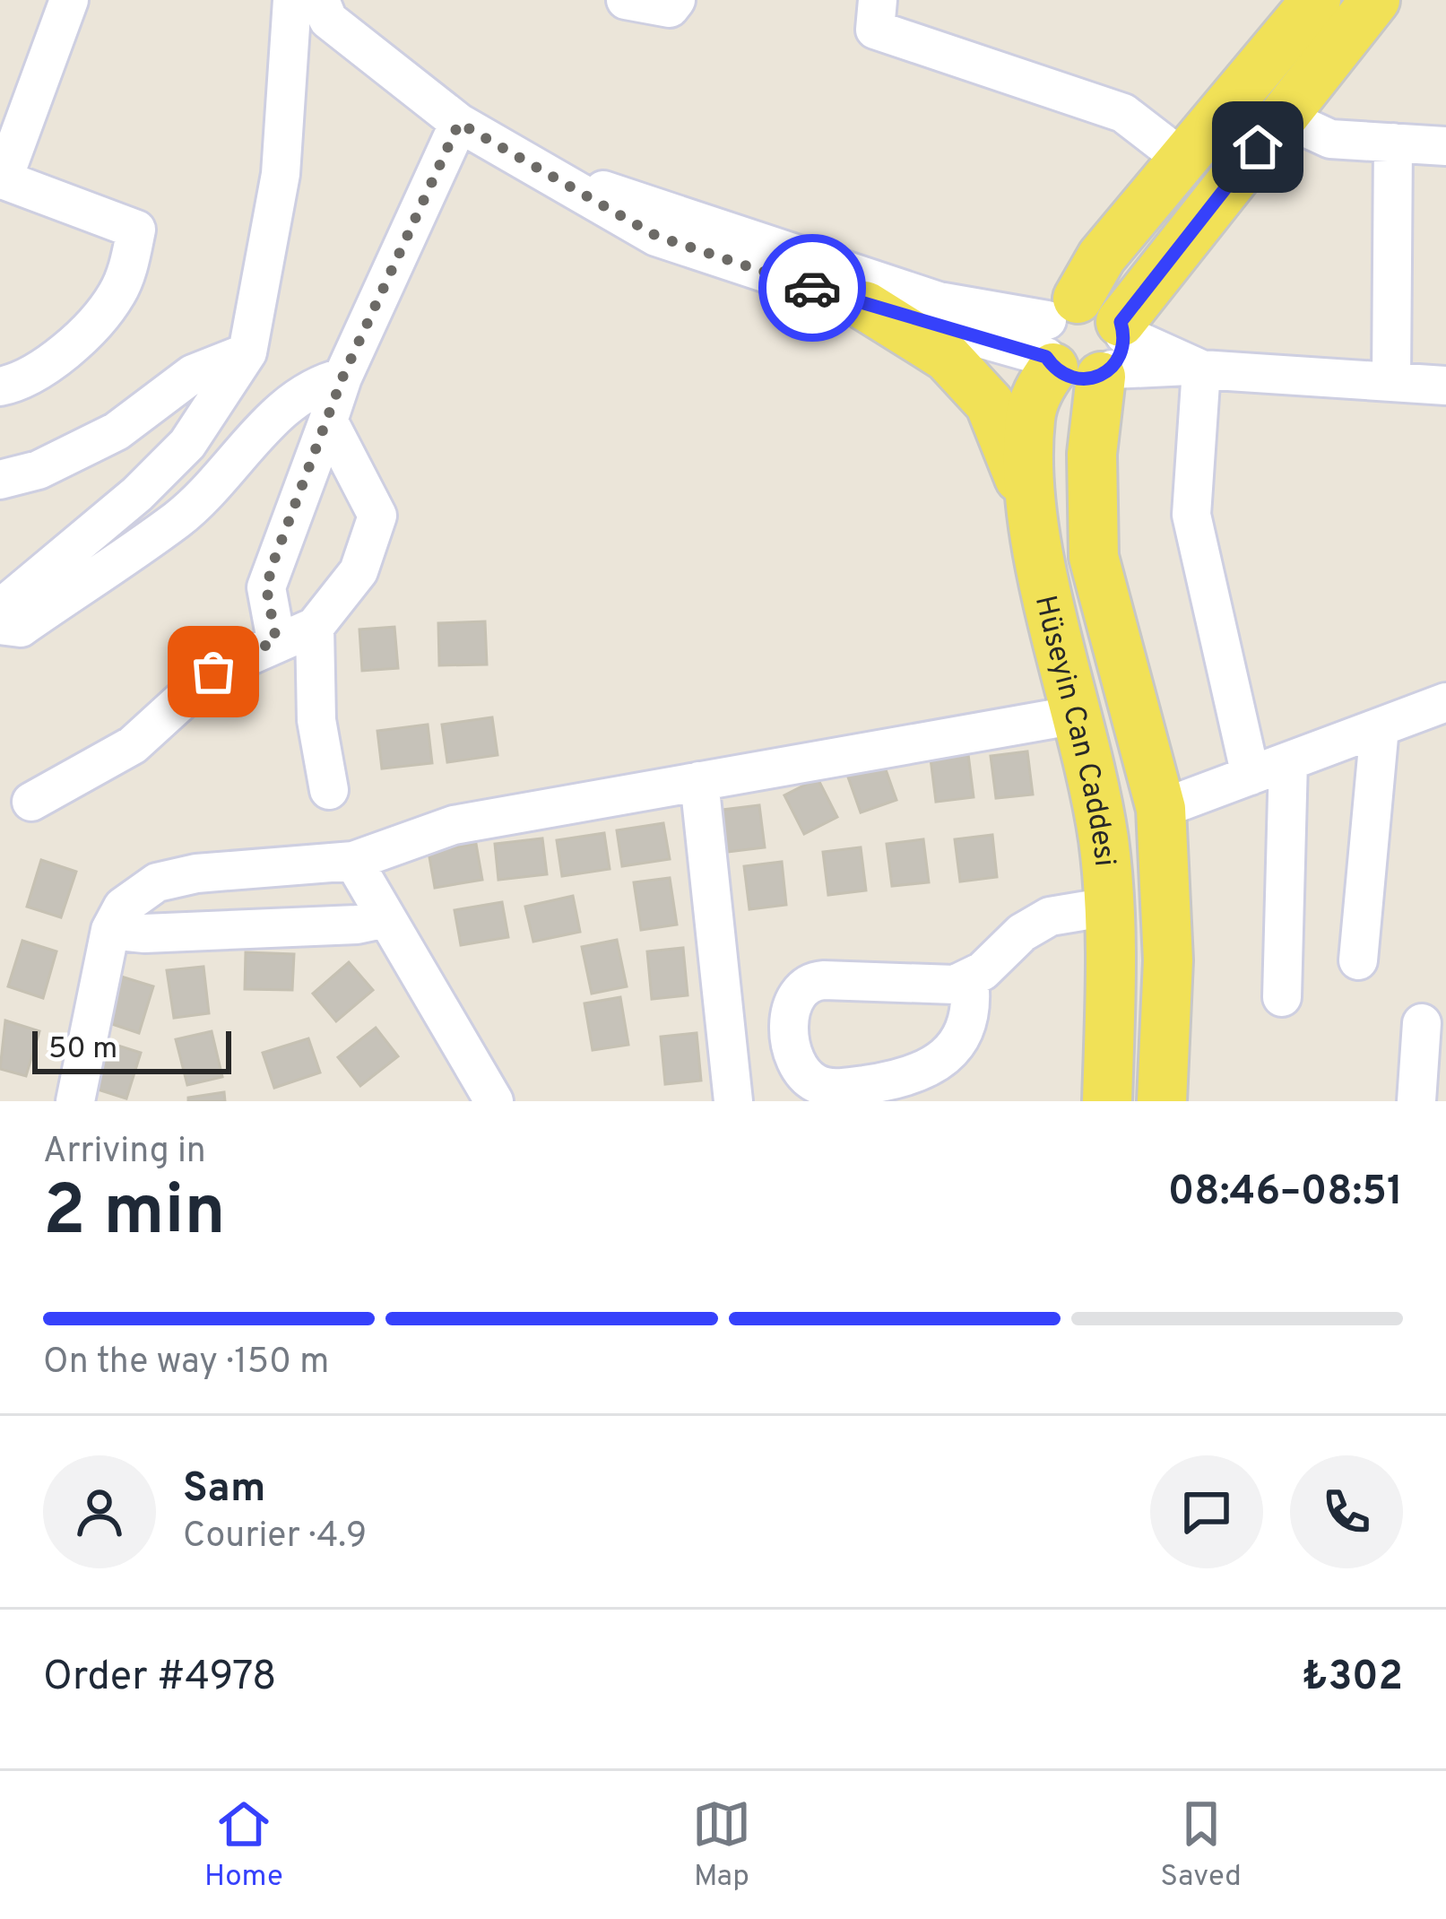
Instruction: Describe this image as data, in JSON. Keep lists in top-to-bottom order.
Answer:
{
  "streets": {
    "main road": ["Hüseyin Can Caddesi"]
  },
  "scale_bar": "50 m",
  "page": {
    "scale": "50 m",
    "heading": ["2 min", "Arriving in", "08:46–08:51"],
    "panel": [
      "Sam",
      "Courier · 4.9",
      "Order #4978",
      "₺302"
    ],
    "bar": "On the way · 150 m",
    "tabs": ["Home", "Map", "Saved"]
  }
}
